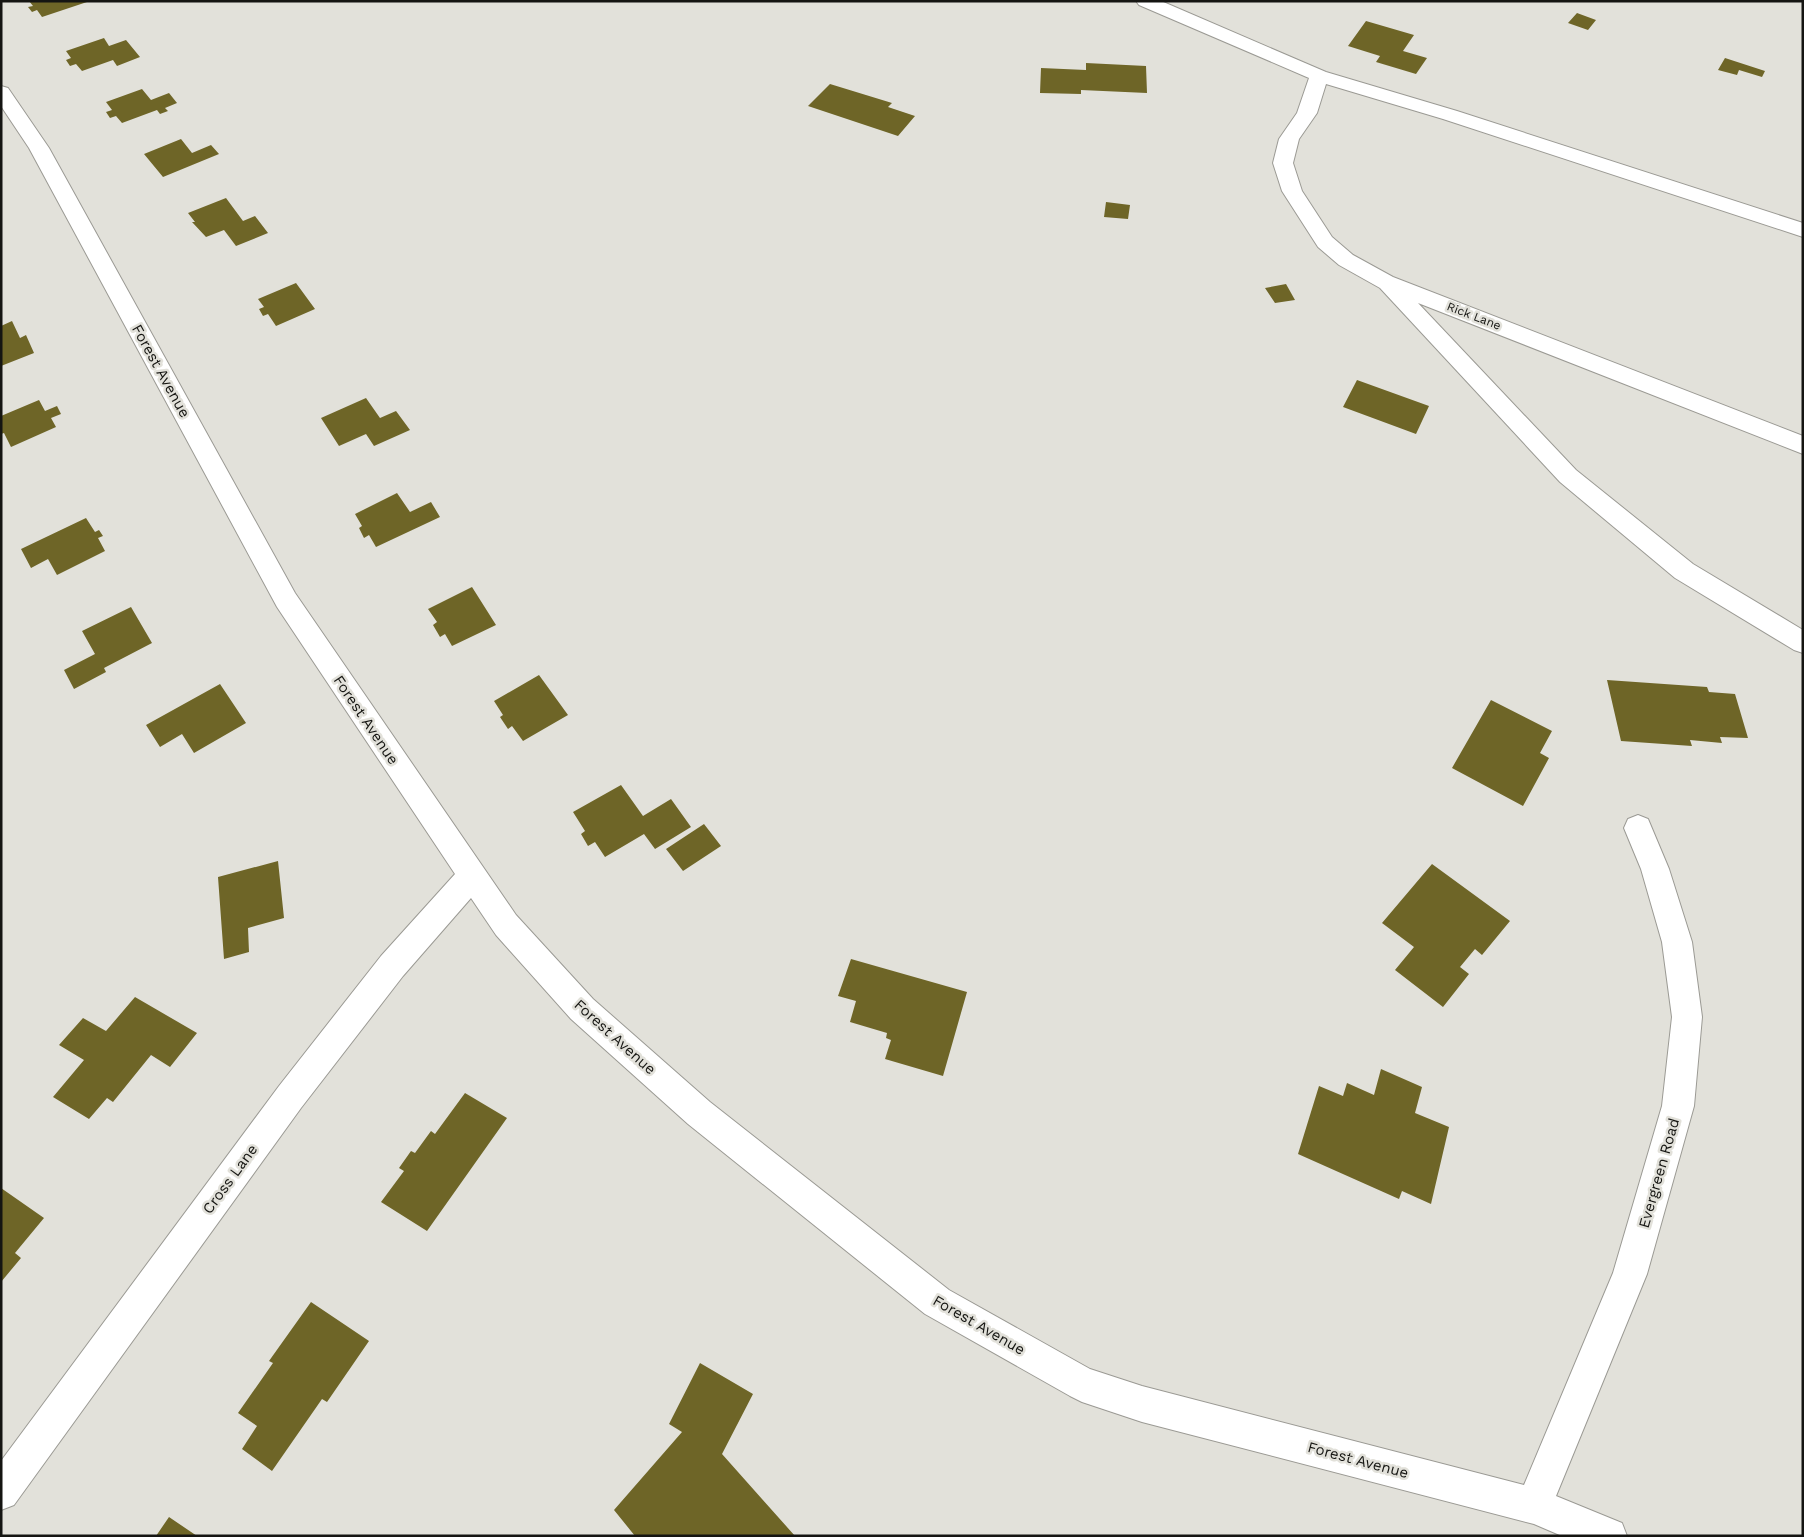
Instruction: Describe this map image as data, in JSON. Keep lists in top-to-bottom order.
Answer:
{
  "streets": {
    "street": [
      "Rick Lane",
      "Forest Avenue",
      "Evergreen Road",
      "Cross Lane"
    ]
  },
  "crossings": [
    ["Forest Avenue", "Evergreen Road"],
    ["Forest Avenue", "Cross Lane"]
  ]
}
